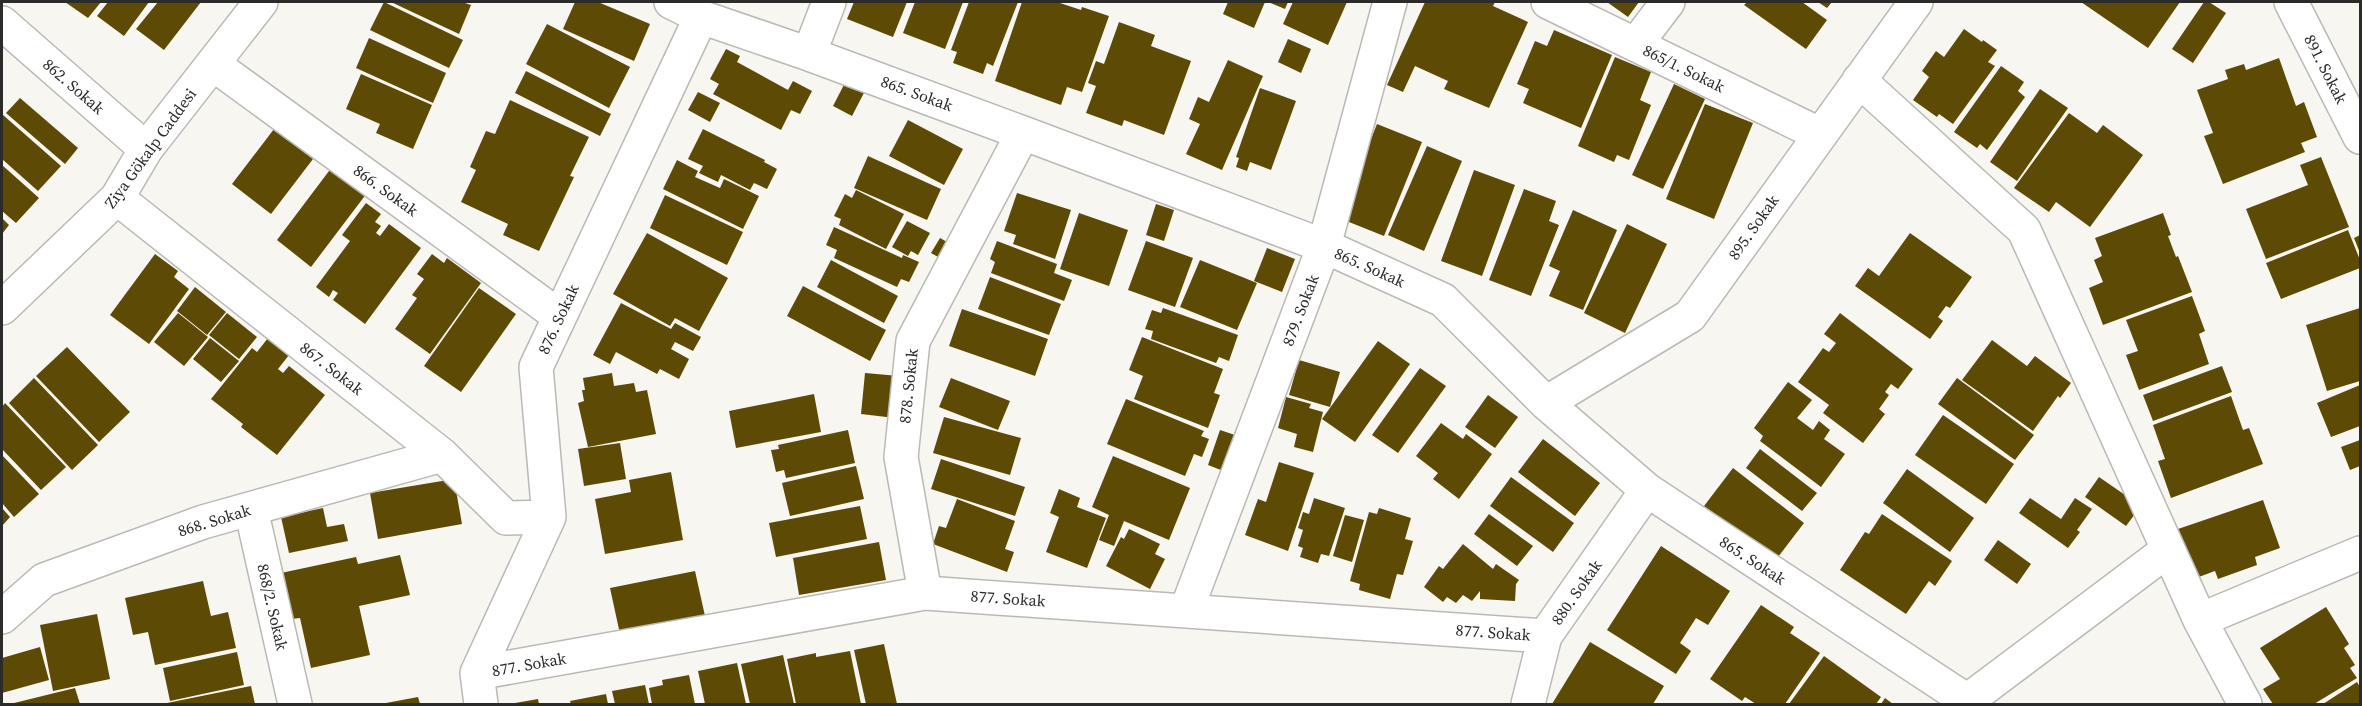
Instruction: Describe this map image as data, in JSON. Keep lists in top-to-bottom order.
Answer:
{
  "streets": {
    "street": [
      "865/1. Sokak",
      "891. Sokak",
      "862. Sokak",
      "865. Sokak",
      "Ziya Gökalp Caddesi",
      "866. Sokak",
      "895. Sokak",
      "879. Sokak",
      "876. Sokak",
      "867. Sokak",
      "878. Sokak",
      "868. Sokak",
      "880. Sokak",
      "877. Sokak",
      "868/2. Sokak"
    ]
  },
  "crossings": [
    ["865/1. Sokak", "895. Sokak"],
    ["862. Sokak", "Ziya Gökalp Caddesi"],
    ["865. Sokak", "895. Sokak"],
    ["865. Sokak", "879. Sokak"],
    ["865. Sokak", "876. Sokak"],
    ["865. Sokak", "878. Sokak"],
    ["865. Sokak", "880. Sokak"],
    ["Ziya Gökalp Caddesi", "866. Sokak"],
    ["Ziya Gökalp Caddesi", "867. Sokak"],
    ["866. Sokak", "876. Sokak"],
    ["879. Sokak", "877. Sokak"],
    ["876. Sokak", "867. Sokak"],
    ["876. Sokak", "877. Sokak"],
    ["867. Sokak", "868. Sokak"],
    ["878. Sokak", "877. Sokak"],
    ["868. Sokak", "868/2. Sokak"],
    ["880. Sokak", "877. Sokak"]
  ]
}
